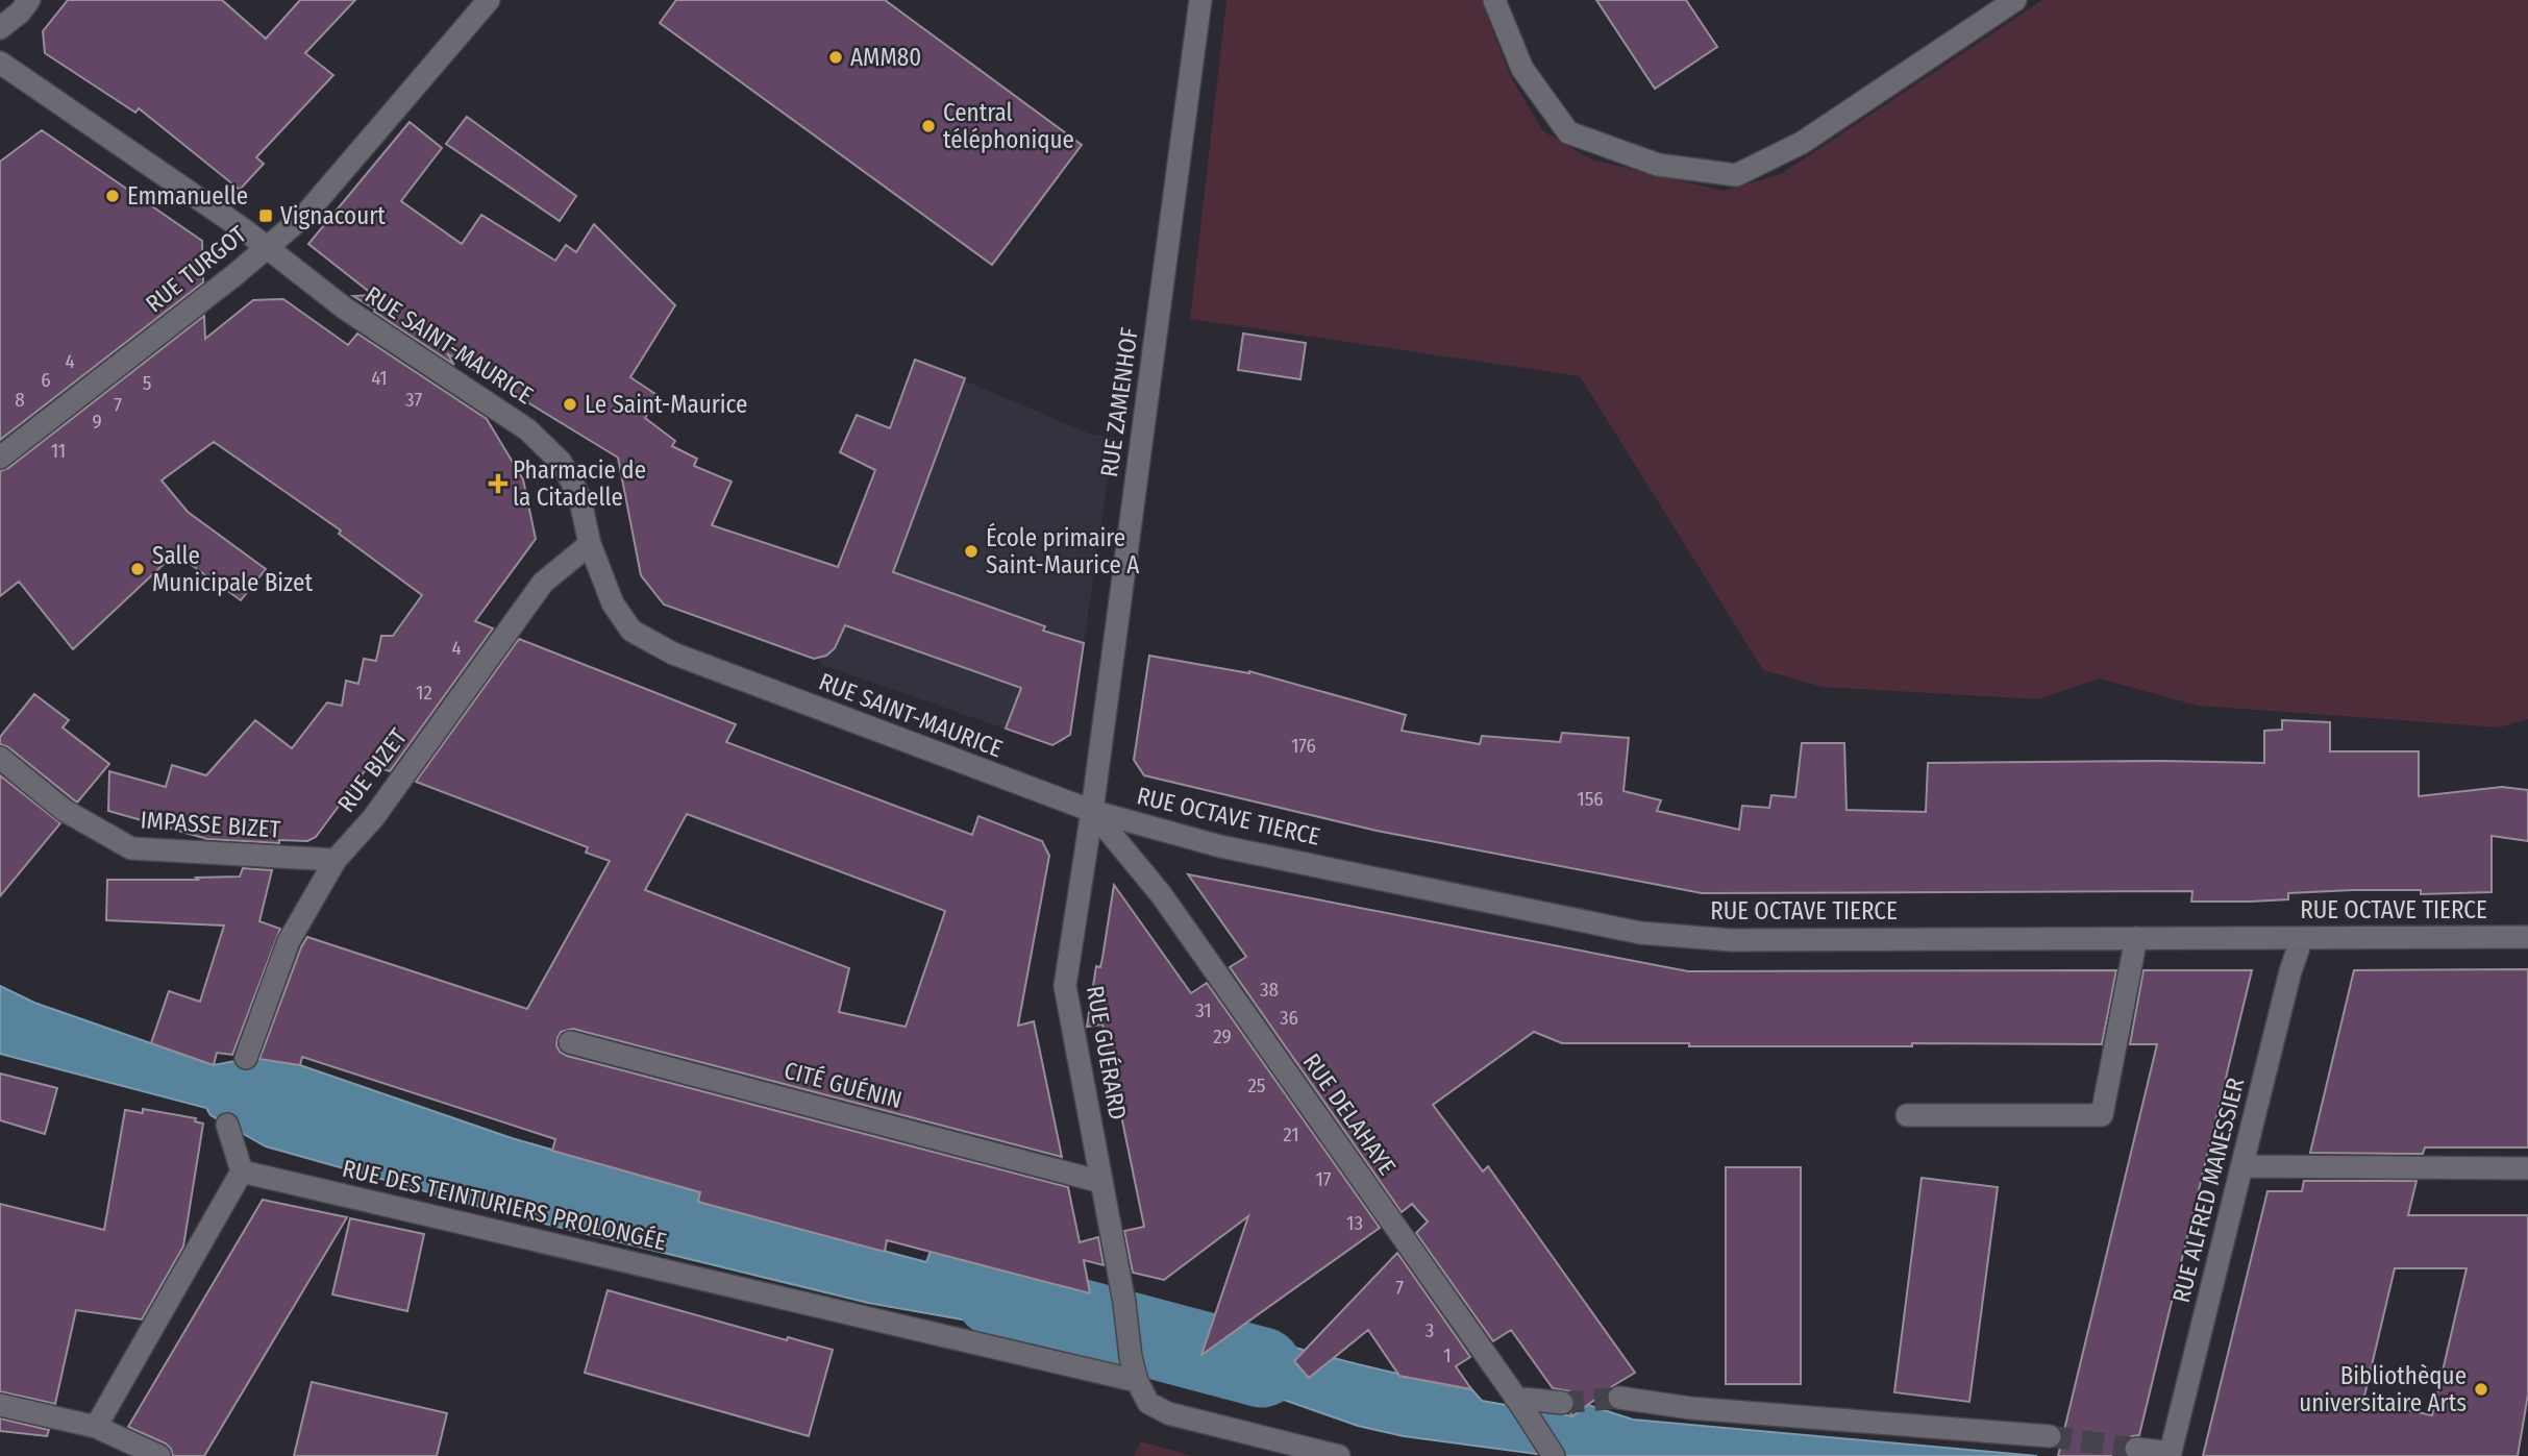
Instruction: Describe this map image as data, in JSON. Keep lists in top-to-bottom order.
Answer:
{
  "streets": {
    "street": [
      "RUE TURGOT",
      "RUE SAINT-MAURICE",
      "RUE ZAMENHOF",
      "RUE BIZET",
      "RUE OCTAVE TIERCE",
      "IMPASSE BIZET",
      "RUE GUÉRARD",
      "CITÉ GUÉNIN",
      "RUE DELAHAYE",
      "RUE ALFRED MANESSIER",
      "RUE DES TEINTURIERS PROLONGÉE"
    ]
  },
  "crossings": [
    ["RUE TURGOT", "RUE SAINT-MAURICE"],
    ["RUE SAINT-MAURICE", "RUE ZAMENHOF"],
    ["RUE SAINT-MAURICE", "RUE BIZET"],
    ["RUE SAINT-MAURICE", "RUE OCTAVE TIERCE"],
    ["RUE SAINT-MAURICE", "RUE GUÉRARD"],
    ["RUE SAINT-MAURICE", "RUE DELAHAYE"],
    ["RUE ZAMENHOF", "RUE OCTAVE TIERCE"],
    ["RUE ZAMENHOF", "RUE GUÉRARD"],
    ["RUE ZAMENHOF", "RUE DELAHAYE"],
    ["RUE BIZET", "IMPASSE BIZET"],
    ["RUE OCTAVE TIERCE", "RUE GUÉRARD"],
    ["RUE OCTAVE TIERCE", "RUE DELAHAYE"],
    ["RUE OCTAVE TIERCE", "RUE ALFRED MANESSIER"],
    ["RUE GUÉRARD", "CITÉ GUÉNIN"],
    ["RUE GUÉRARD", "RUE DELAHAYE"],
    ["RUE GUÉRARD", "RUE DES TEINTURIERS PROLONGÉE"]
  ],
  "places": {
    "other": [
      "AMM80",
      "Central téléphonique",
      "Emmanuelle",
      "Le Saint-Maurice",
      "École primaire Saint-Maurice A",
      "Salle Municipale Bizet",
      "Bibliothèque universitaire Arts"
    ],
    "transit": ["Vignacourt"],
    "health": ["Pharmacie de la Citadelle"]
  },
  "house_numbers": [
    "4",
    "41",
    "6",
    "5",
    "8",
    "37",
    "7",
    "9",
    "11",
    "4",
    "12",
    "176",
    "156",
    "38",
    "31",
    "36",
    "29",
    "25",
    "21",
    "17",
    "13",
    "7",
    "3",
    "1"
  ]
}
